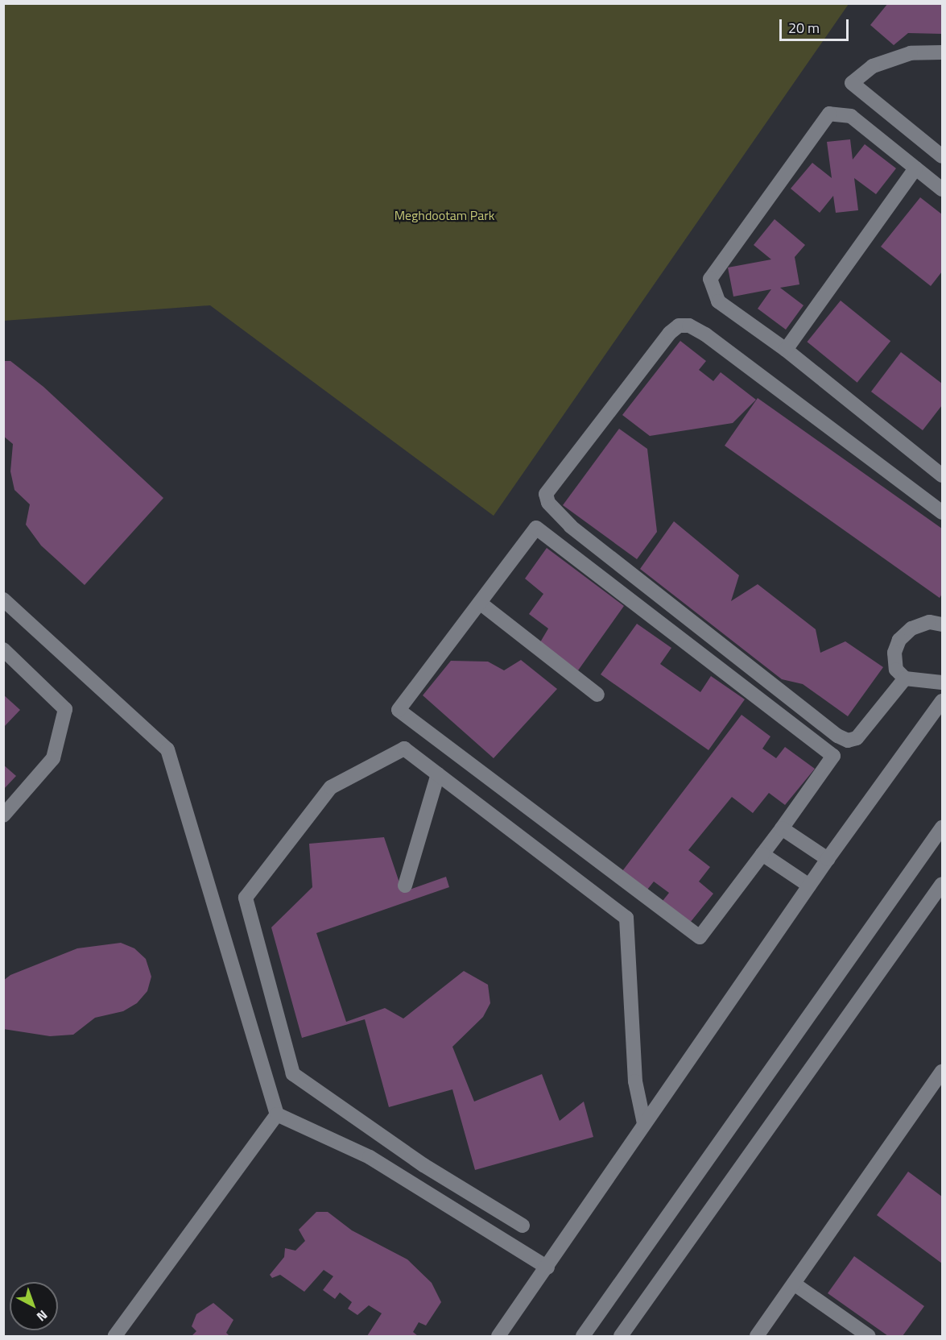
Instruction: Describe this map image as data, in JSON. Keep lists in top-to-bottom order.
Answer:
{
  "parks": ["Meghdootam Park"],
  "scale_bar": "20 m",
  "north": "bottom right"
}
